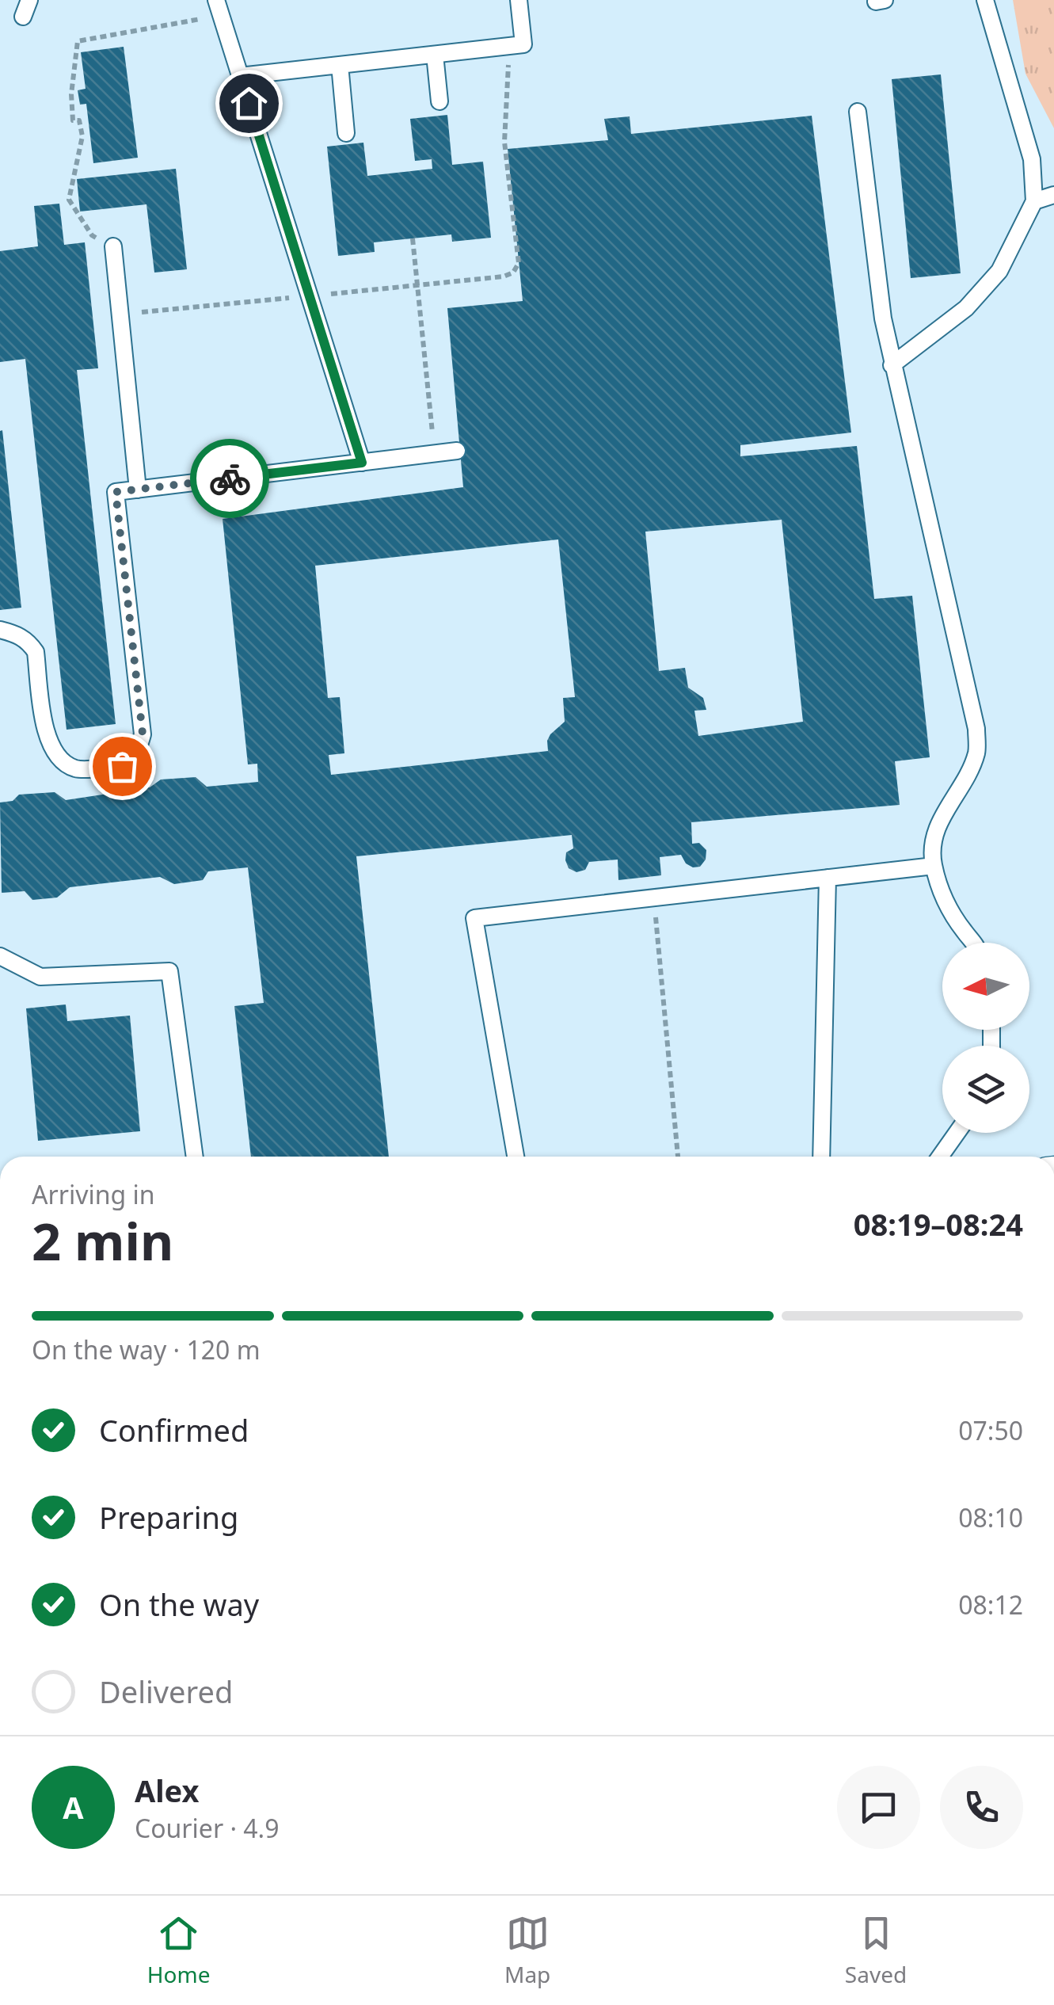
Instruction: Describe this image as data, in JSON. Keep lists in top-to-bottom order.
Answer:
{
  "north": "left",
  "page": {
    "heading": ["2 min", "Arriving in", "08:19–08:24"],
    "panel": ["Alex", "Courier · 4.9"],
    "bar": "On the way · 120 m",
    "list": [
      ["Confirmed", "07:50"],
      ["Preparing", "08:10"],
      ["On the way", "08:12"],
      "Delivered"
    ],
    "round": "A",
    "tabs": ["Home", "Map", "Saved"]
  }
}
